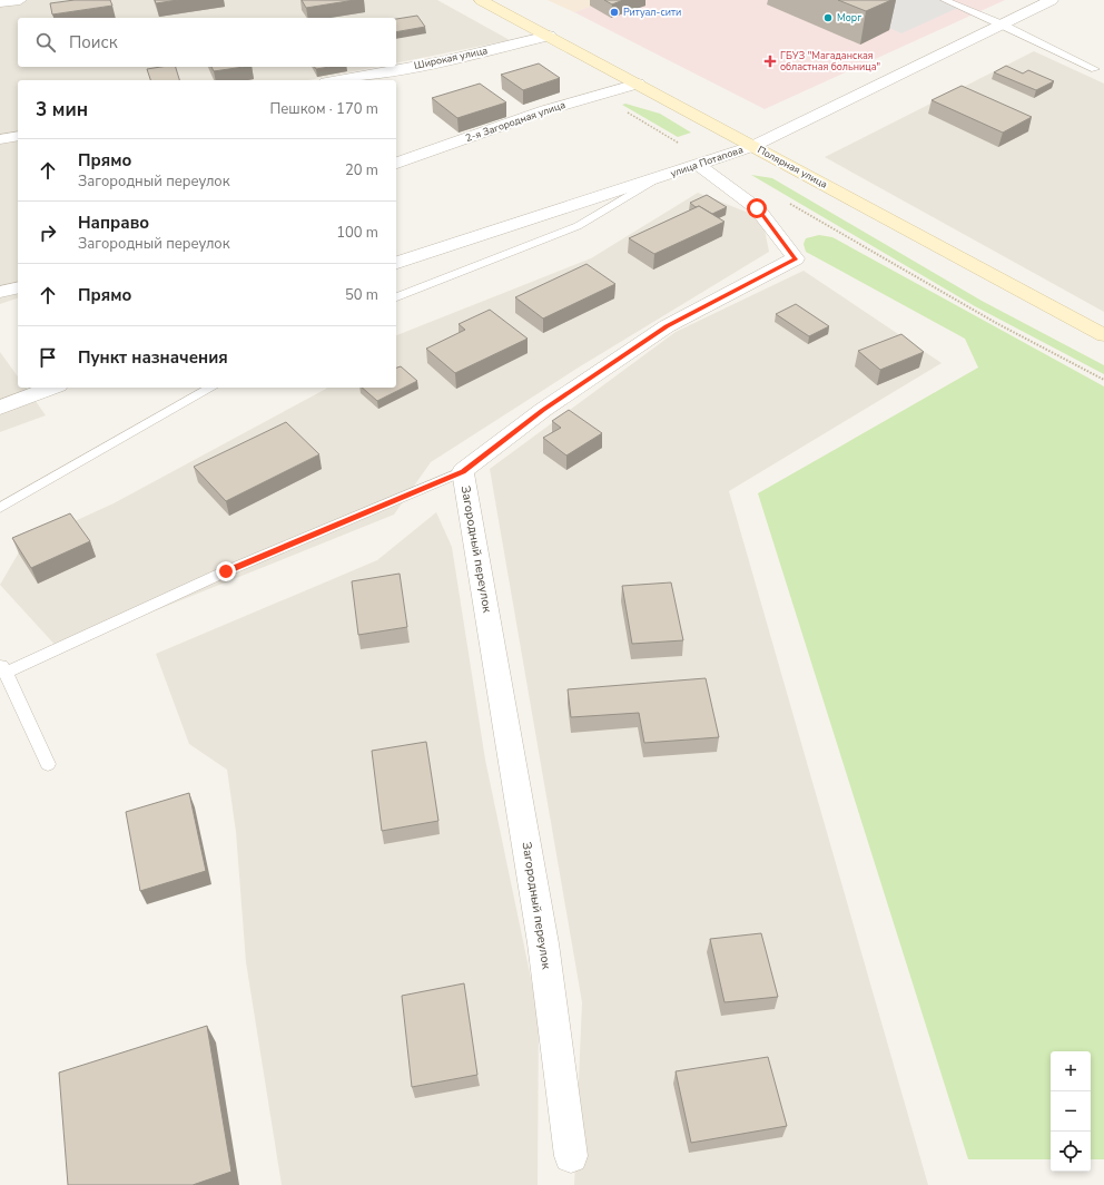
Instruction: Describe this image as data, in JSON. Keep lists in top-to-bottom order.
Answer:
{
  "streets": {
    "main road": ["Полярная улица"],
    "street": [
      "Широкая улица",
      "2-я Загородная улица",
      "улица Потапова",
      "Загородный переулок"
    ]
  },
  "crossings": [
    ["Широкая улица", "Полярная улица"],
    ["2-я Загородная улица", "Полярная улица"],
    ["улица Потапова", "Полярная улица"],
    ["улица Потапова", "Загородный переулок"]
  ],
  "places": {
    "other": ["Ритуал-сити", "Морг"],
    "health": ["ГБУЗ \"Магаданская областная больница\""]
  },
  "page": {
    "search": "Поиск",
    "heading": ["3 мин", "Пешком · 170 m"],
    "list": [
      ["Прямо", "Загородный переулок", "20 m"],
      ["Направо", "Загородный переулок", "100 m"],
      ["Прямо", "50 m"],
      "Пункт назначения"
    ],
    "map_buttons": ["+", "−"]
  }
}
